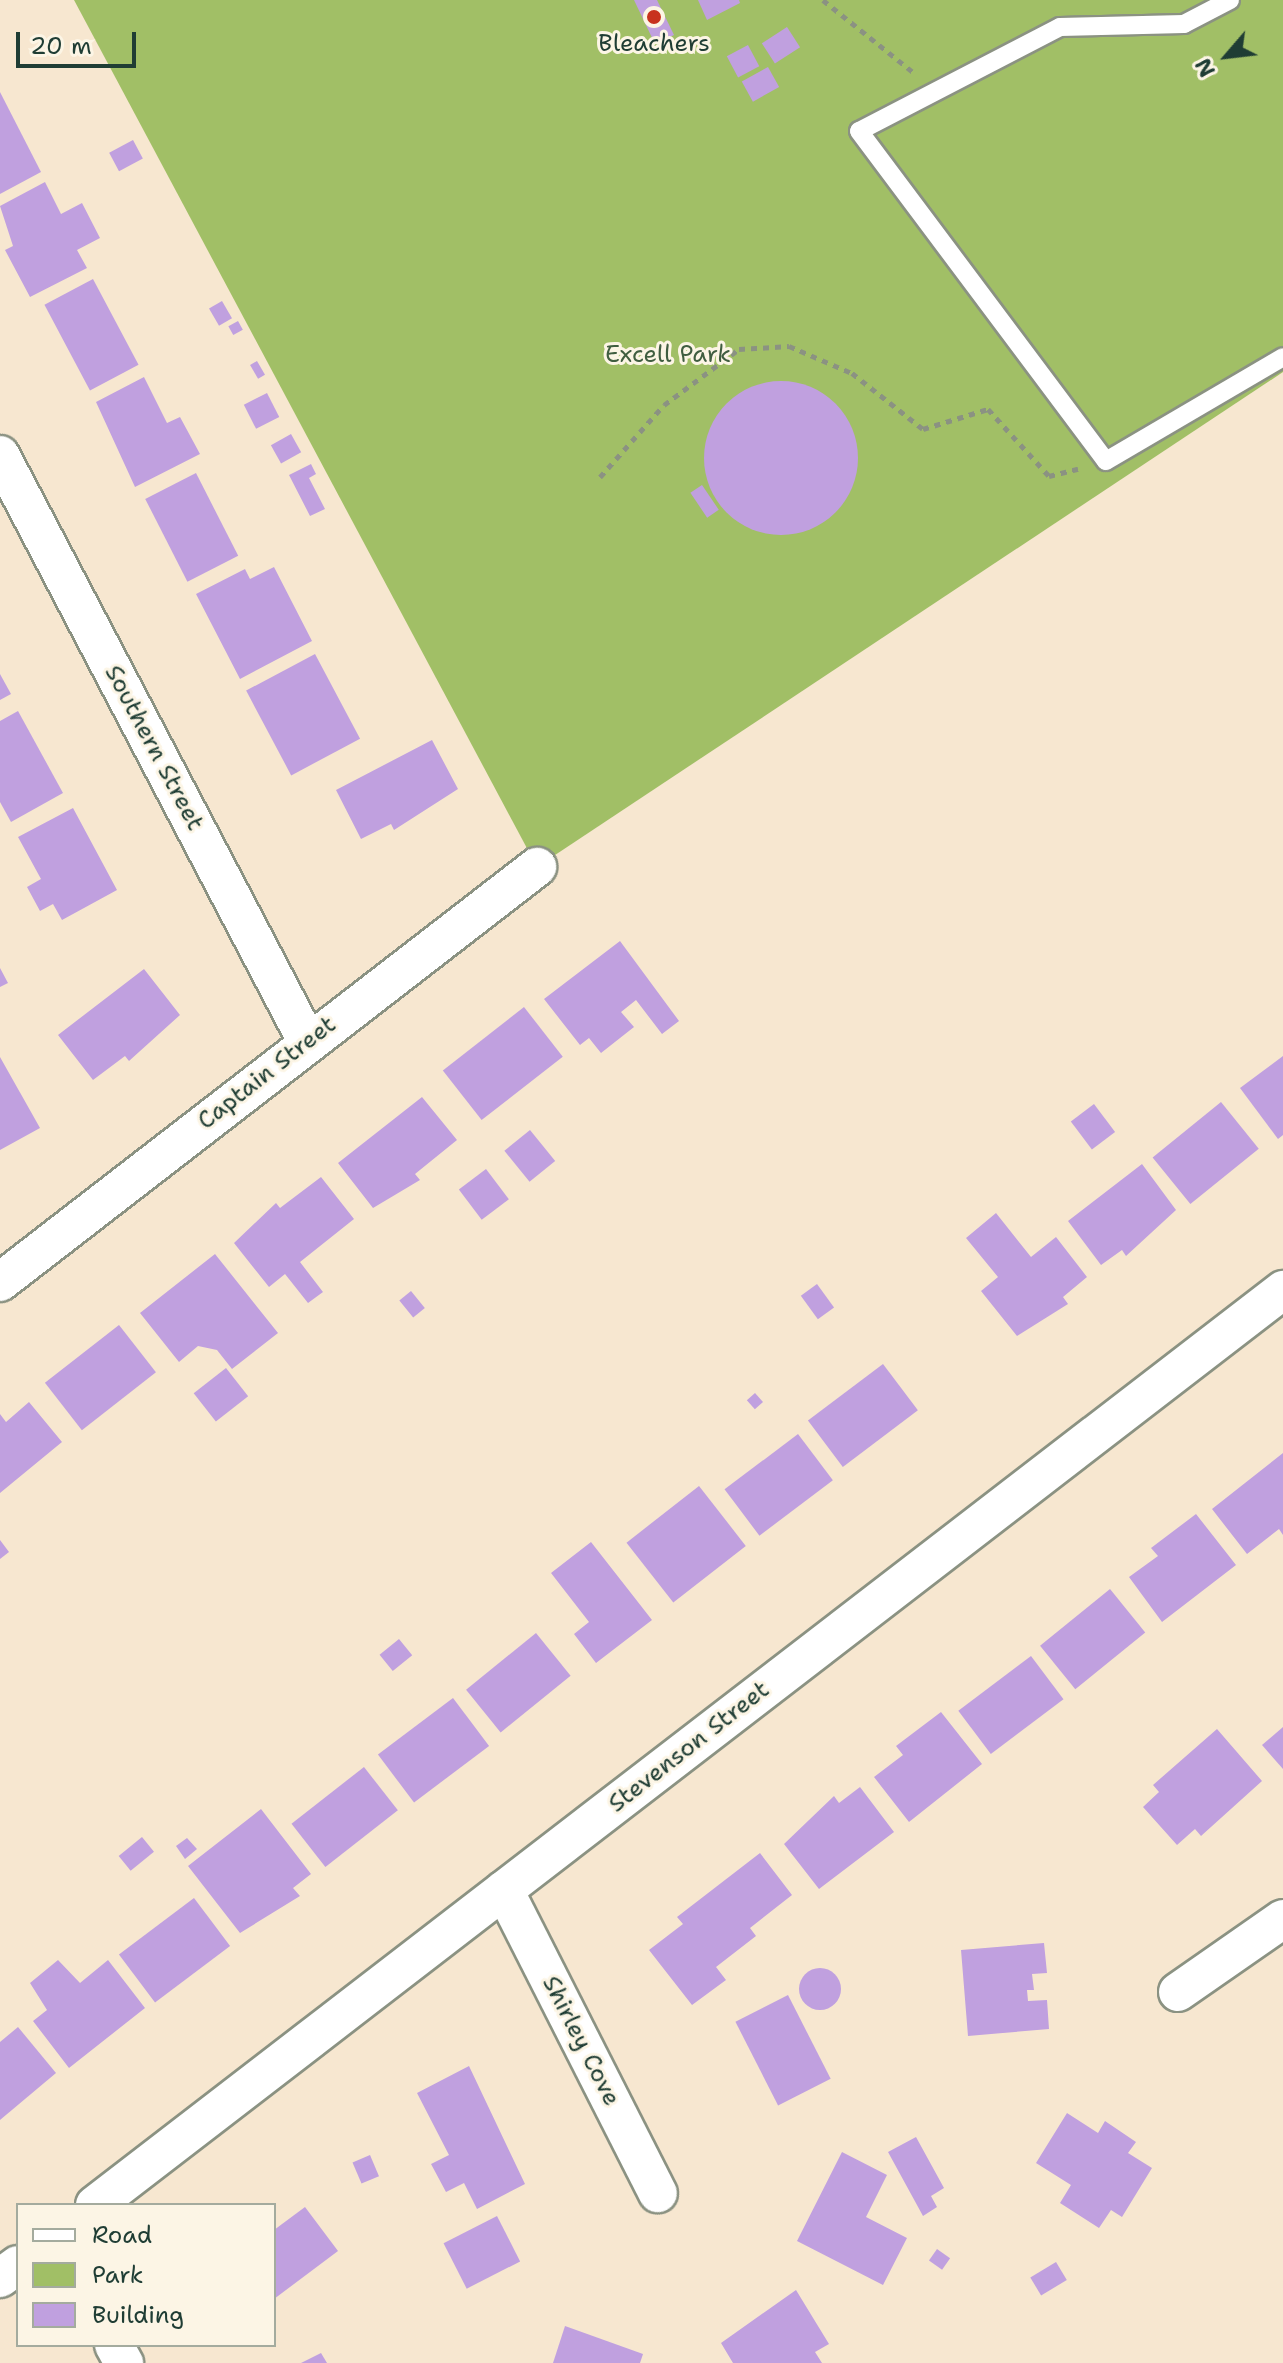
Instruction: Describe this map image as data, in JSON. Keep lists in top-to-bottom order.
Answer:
{
  "streets": {
    "street": [
      "Southern Street",
      "Captain Street",
      "Stevenson Street",
      "Shirley Cove"
    ]
  },
  "crossings": [
    ["Southern Street", "Captain Street"],
    ["Stevenson Street", "Shirley Cove"]
  ],
  "parks": ["Excell Park"],
  "places": ["Bleachers"],
  "legend": ["Road", "Park", "Building"],
  "scale_bar": "20 m",
  "north": "bottom left"
}
